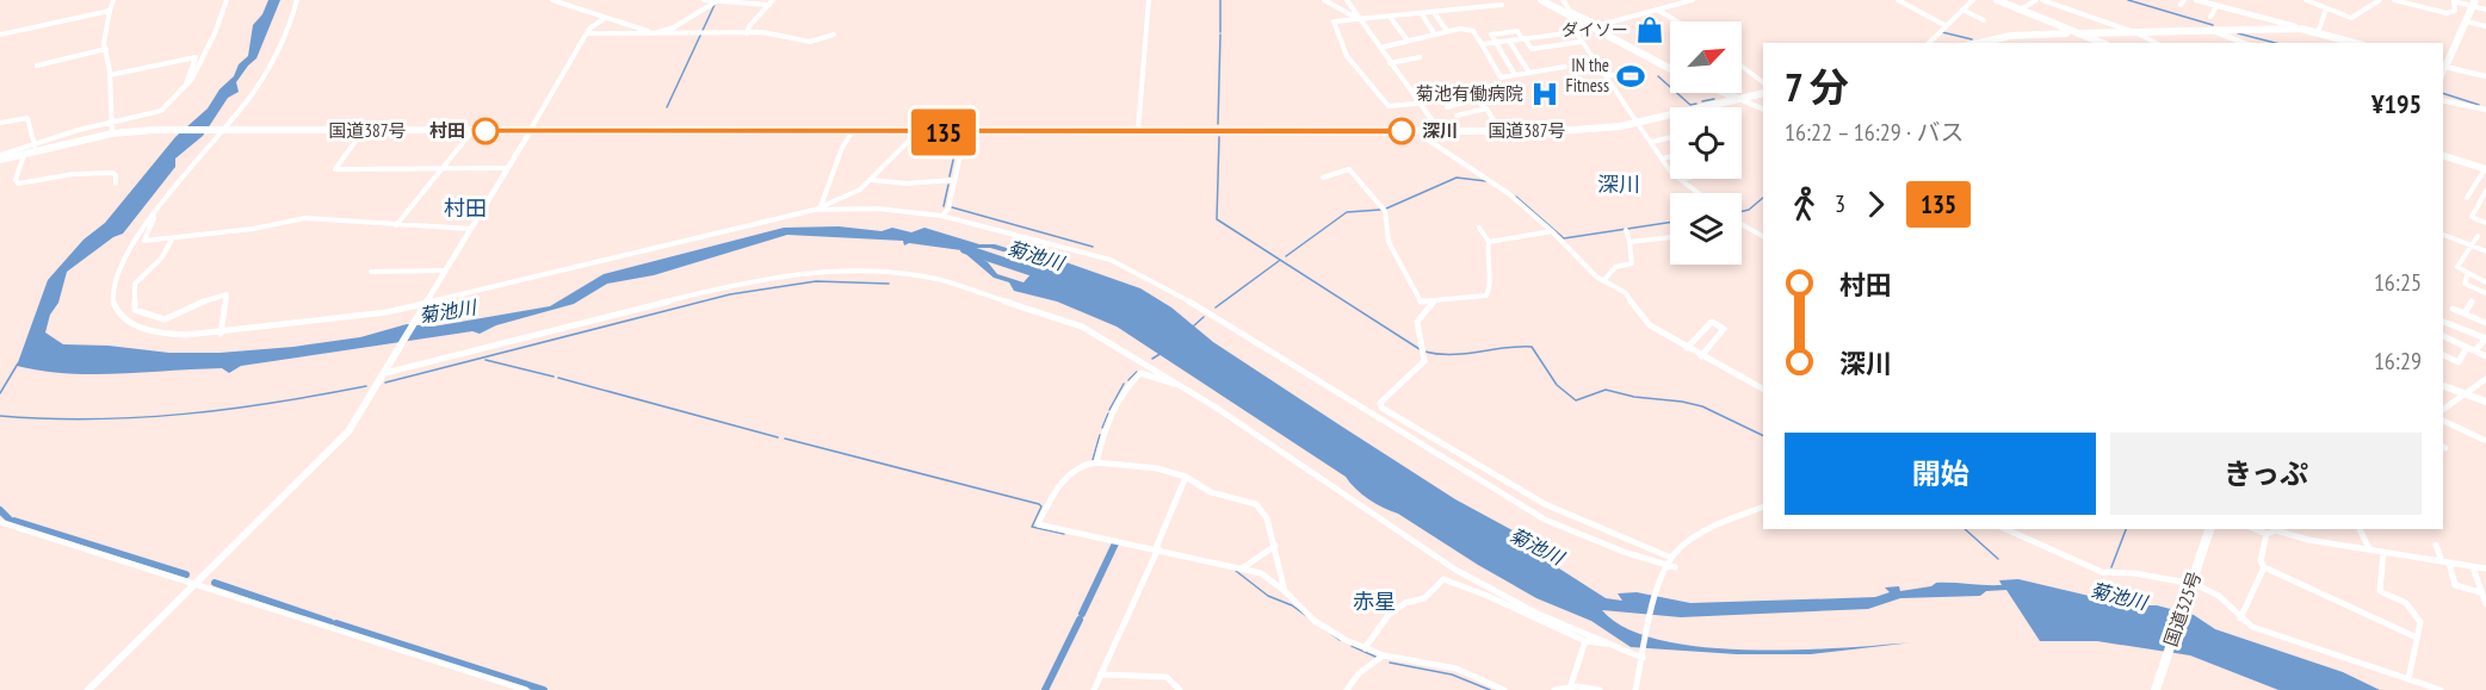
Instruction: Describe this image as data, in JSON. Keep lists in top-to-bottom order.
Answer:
{
  "streets": {
    "main road": ["国道387号", "国道325号"]
  },
  "districts": ["深川", "村田", "赤星"],
  "water": ["菊池川"],
  "places": {
    "shop": ["ダイソー"],
    "sports": ["IN the Fitness"],
    "hospital": ["菊池有働病院"],
    "other": ["村田", "深川"]
  },
  "lines": ["bus line 135"],
  "north": "top right",
  "page": {
    "on_map": "135",
    "heading": ["7 分", "16:22 – 16:29 · バス", "¥195"],
    "legs": ["3", "135"],
    "list": [
      {
        "name": "村田",
        "value": "16:25"
      },
      {
        "name": "深川",
        "value": "16:29"
      }
    ],
    "buttons": ["開始", "きっぷ"]
  }
}
